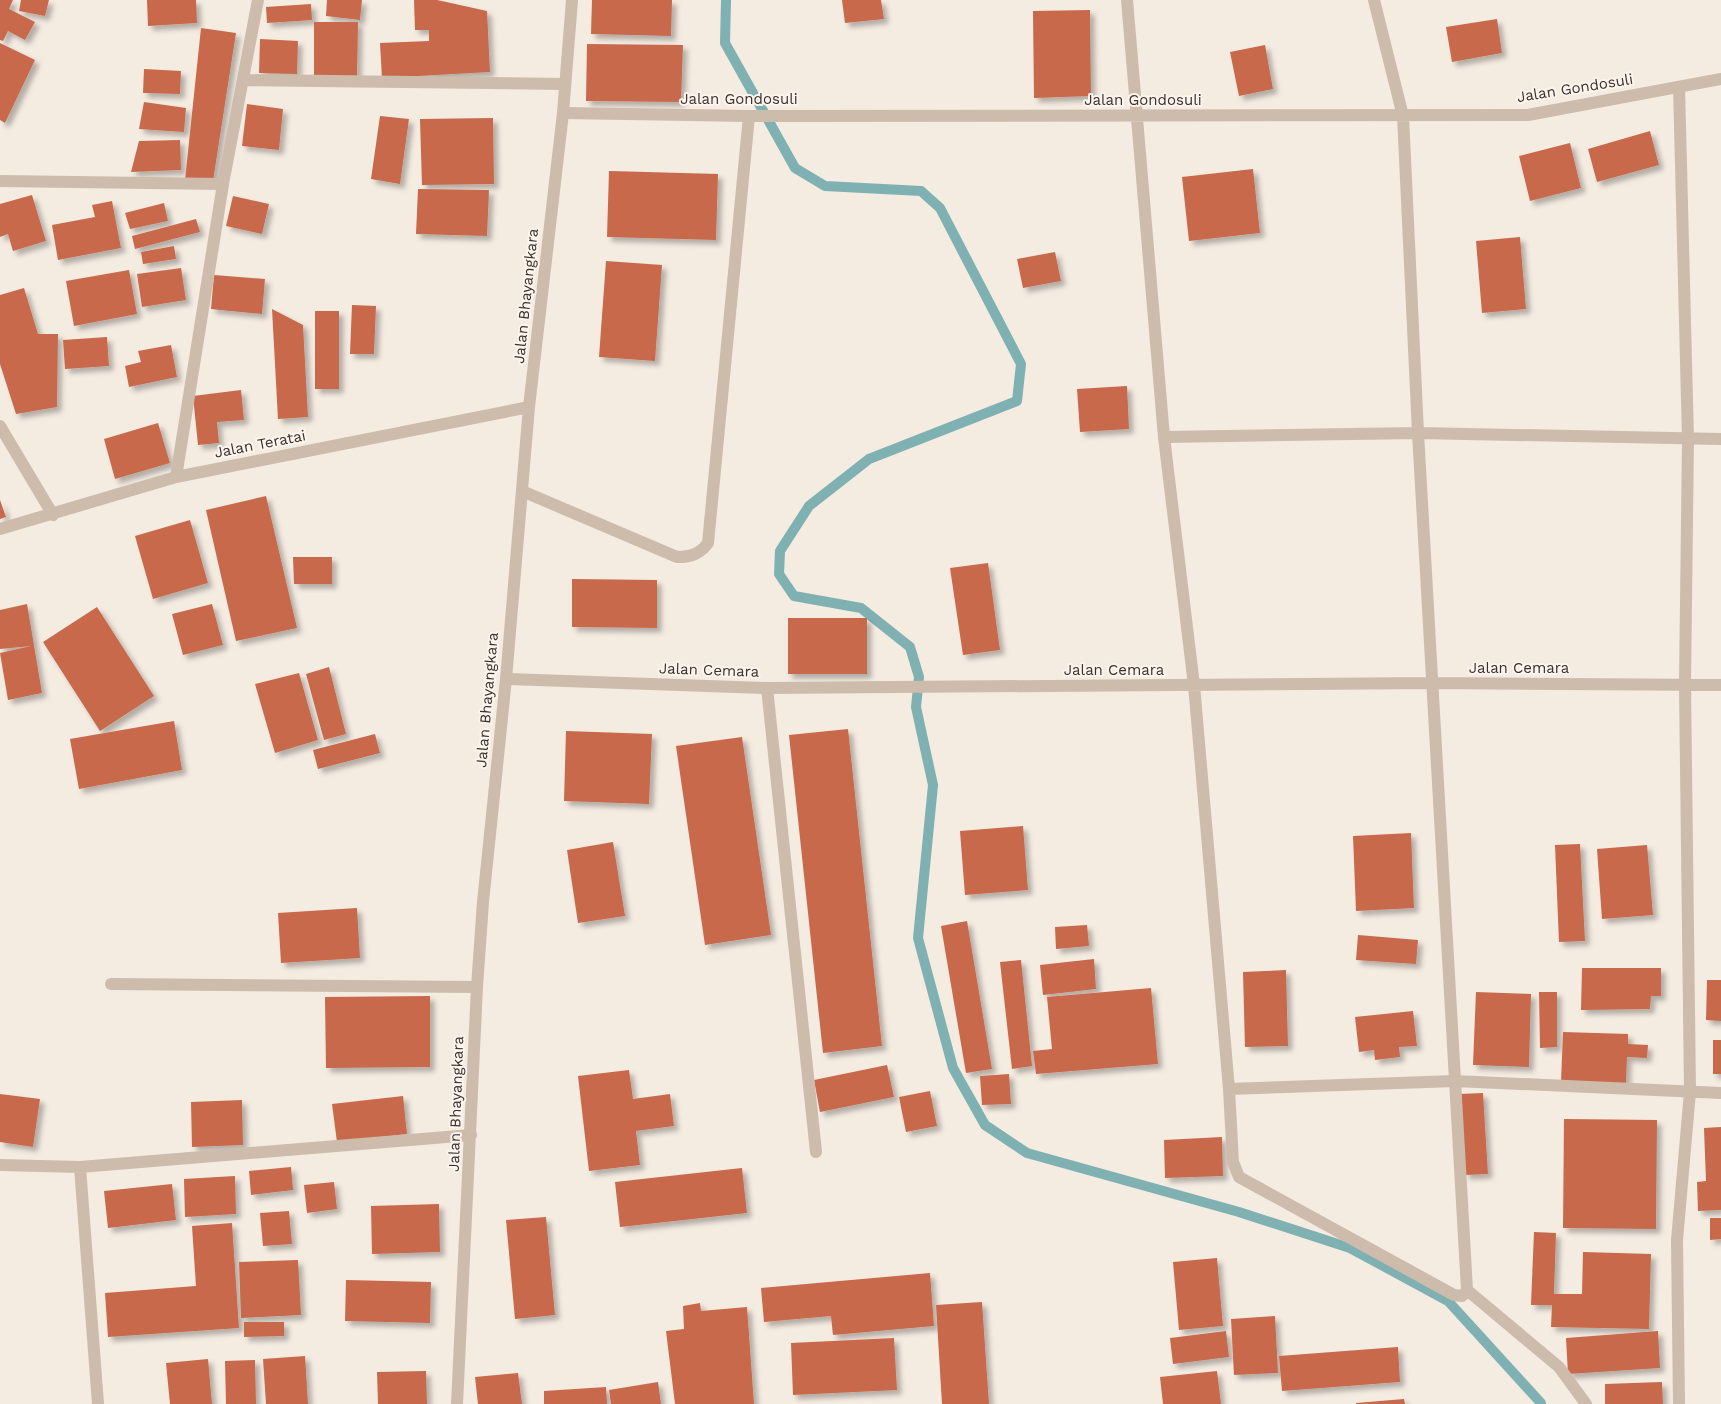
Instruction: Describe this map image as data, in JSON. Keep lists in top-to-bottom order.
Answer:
{
  "streets": {
    "street": [
      "Jalan Gondosuli",
      "Jalan Bhayangkara",
      "Jalan Teratai",
      "Jalan Cemara"
    ]
  },
  "crossings": [
    ["Jalan Gondosuli", "Jalan Bhayangkara"],
    ["Jalan Bhayangkara", "Jalan Teratai"],
    ["Jalan Bhayangkara", "Jalan Cemara"]
  ]
}
